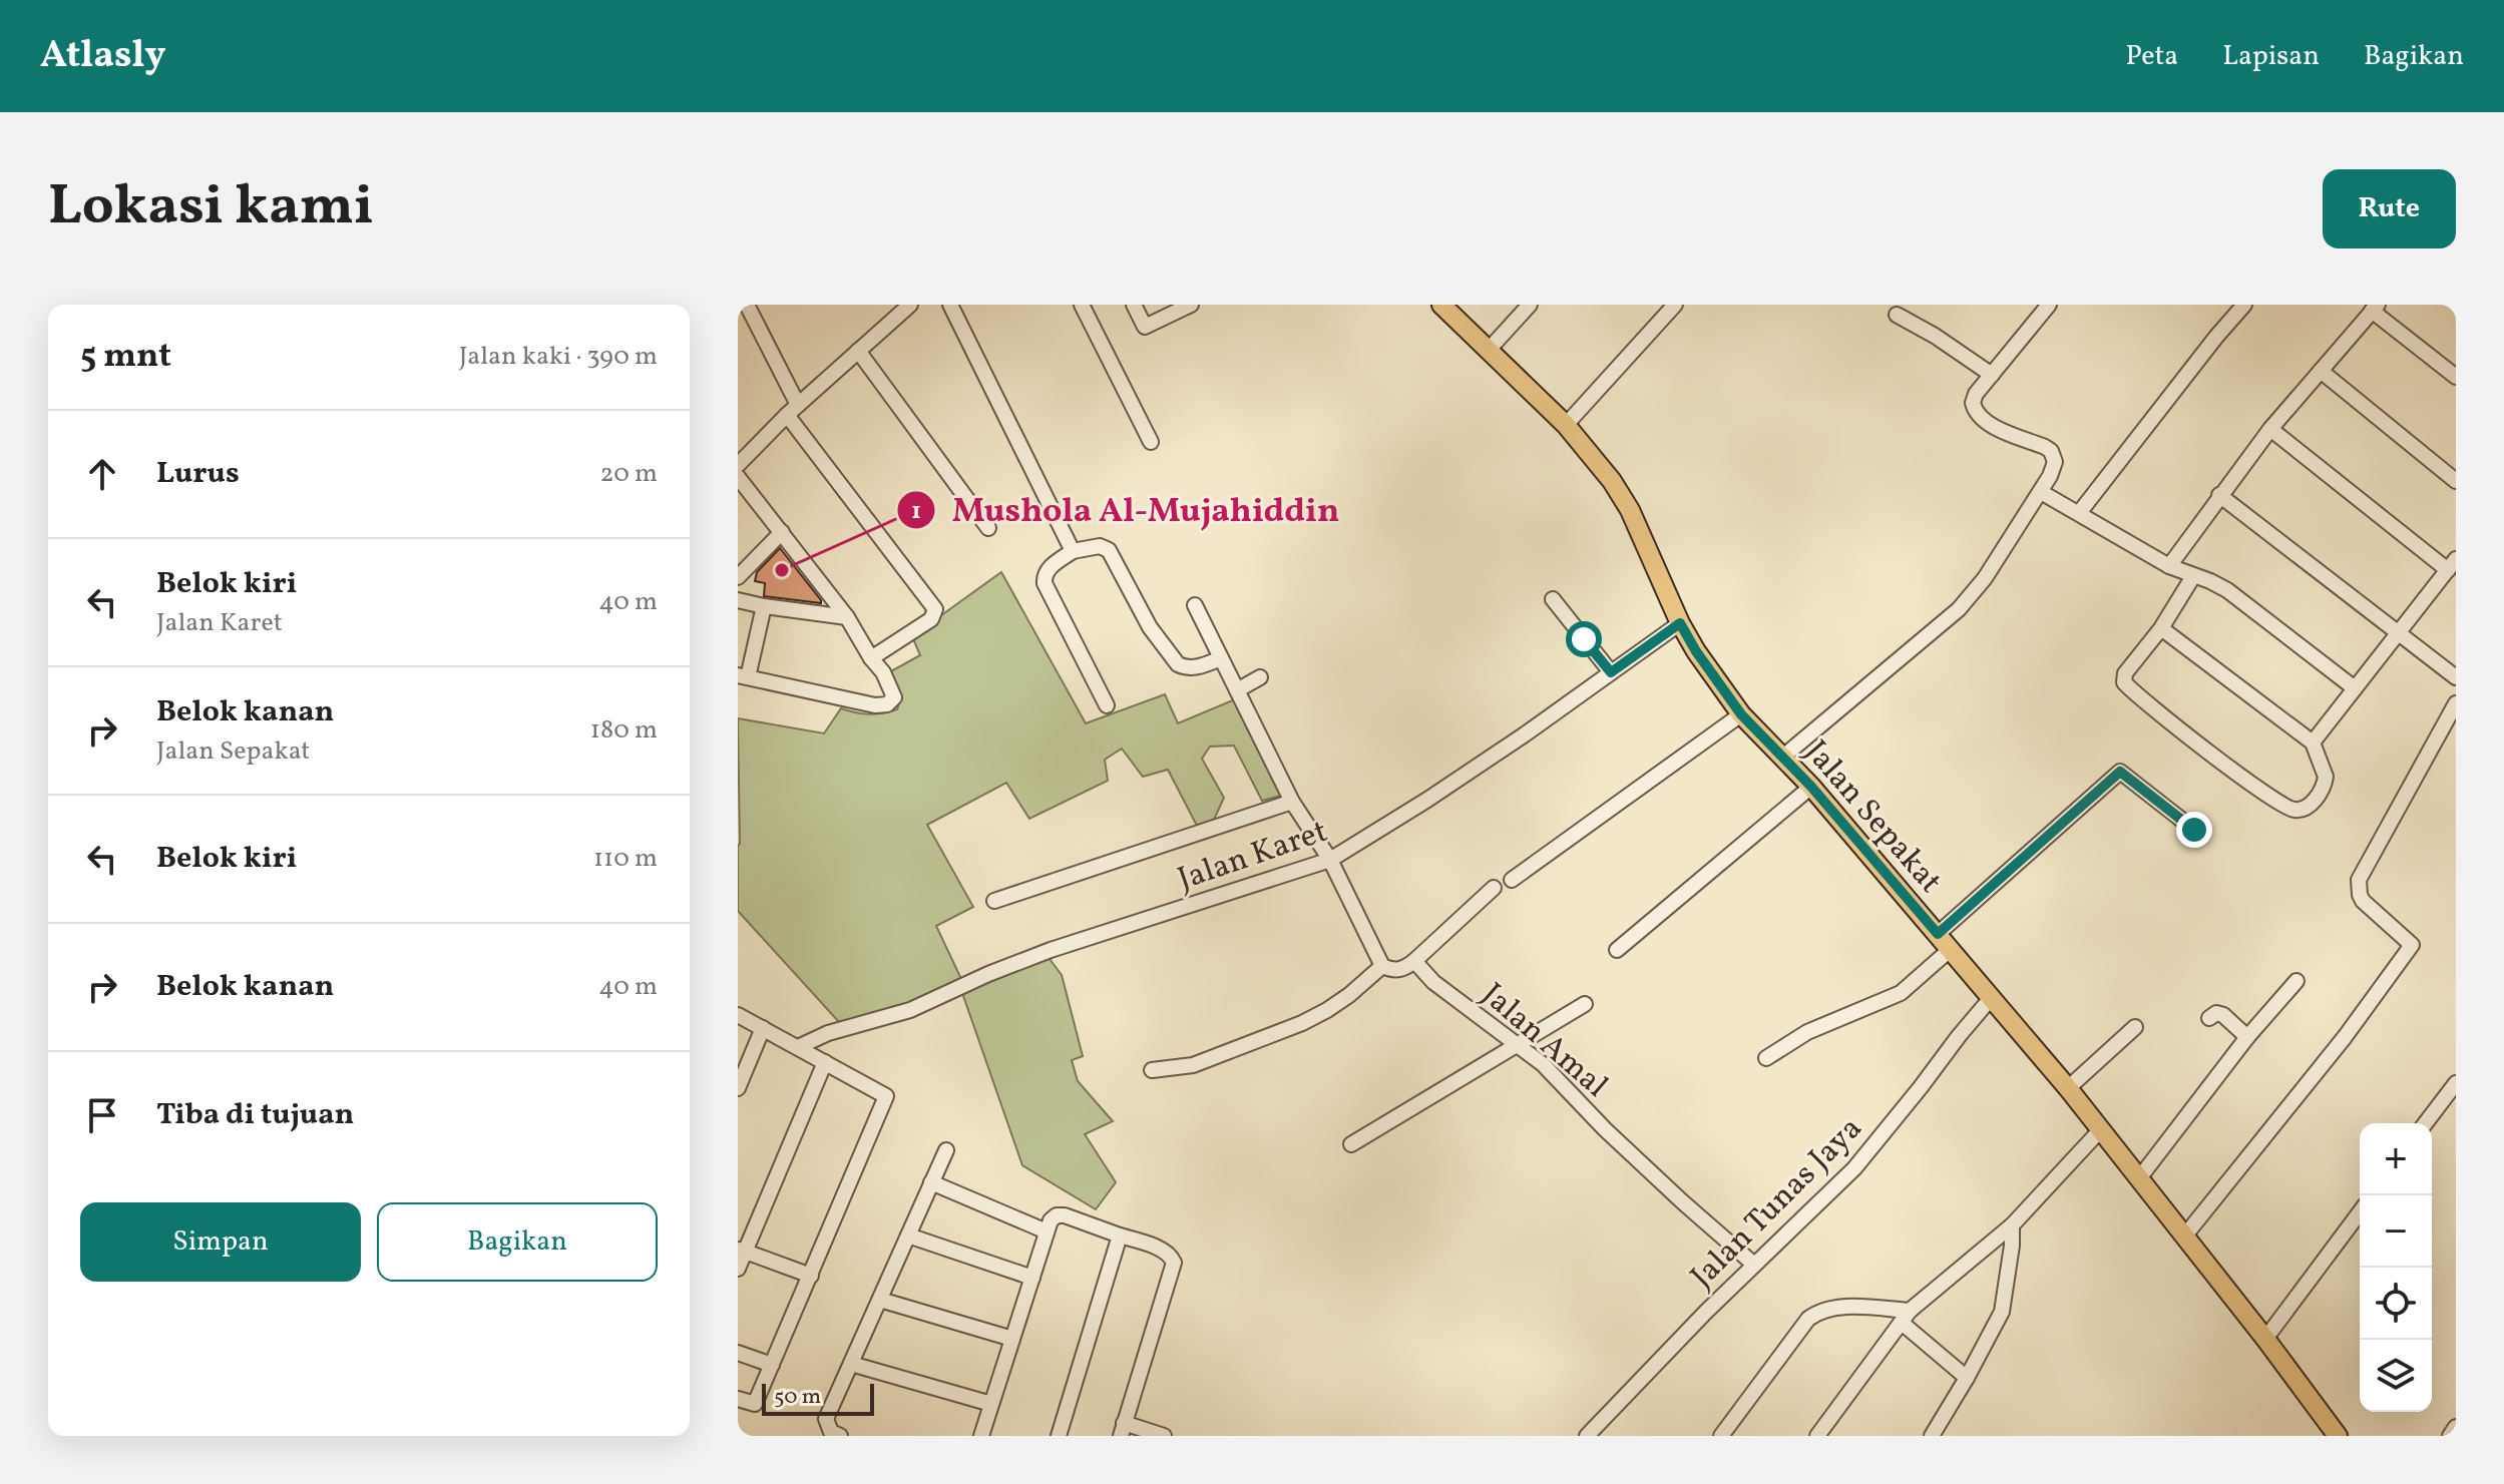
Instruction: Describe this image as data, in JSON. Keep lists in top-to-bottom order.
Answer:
{
  "streets": {
    "main road": ["Jalan Sepakat"],
    "street": ["Jalan Karet", "Jalan Amal", "Jalan Tunas Jaya"]
  },
  "crossings": [
    ["Jalan Sepakat", "Jalan Karet"],
    ["Jalan Sepakat", "Jalan Tunas Jaya"],
    ["Jalan Amal", "Jalan Tunas Jaya"]
  ],
  "places": ["Mushola Al-Mujahiddin"],
  "scale_bar": "50 m",
  "page": {
    "header": "Atlasly",
    "nav": ["Peta", "Lapisan", "Bagikan"],
    "title": "Lokasi kami",
    "buttons": [
      "Rute",
      ["Simpan", "Bagikan"]
    ],
    "heading": ["5 mnt", "Jalan kaki · 390 m"],
    "list": [
      ["Lurus", "20 m"],
      ["Belok kiri", "Jalan Karet", "40 m"],
      ["Belok kanan", "Jalan Sepakat", "180 m"],
      ["Belok kiri", "110 m"],
      ["Belok kanan", "40 m"],
      "Tiba di tujuan"
    ],
    "map_buttons": ["+", "−"],
    "scale": "50 m"
  }
}
